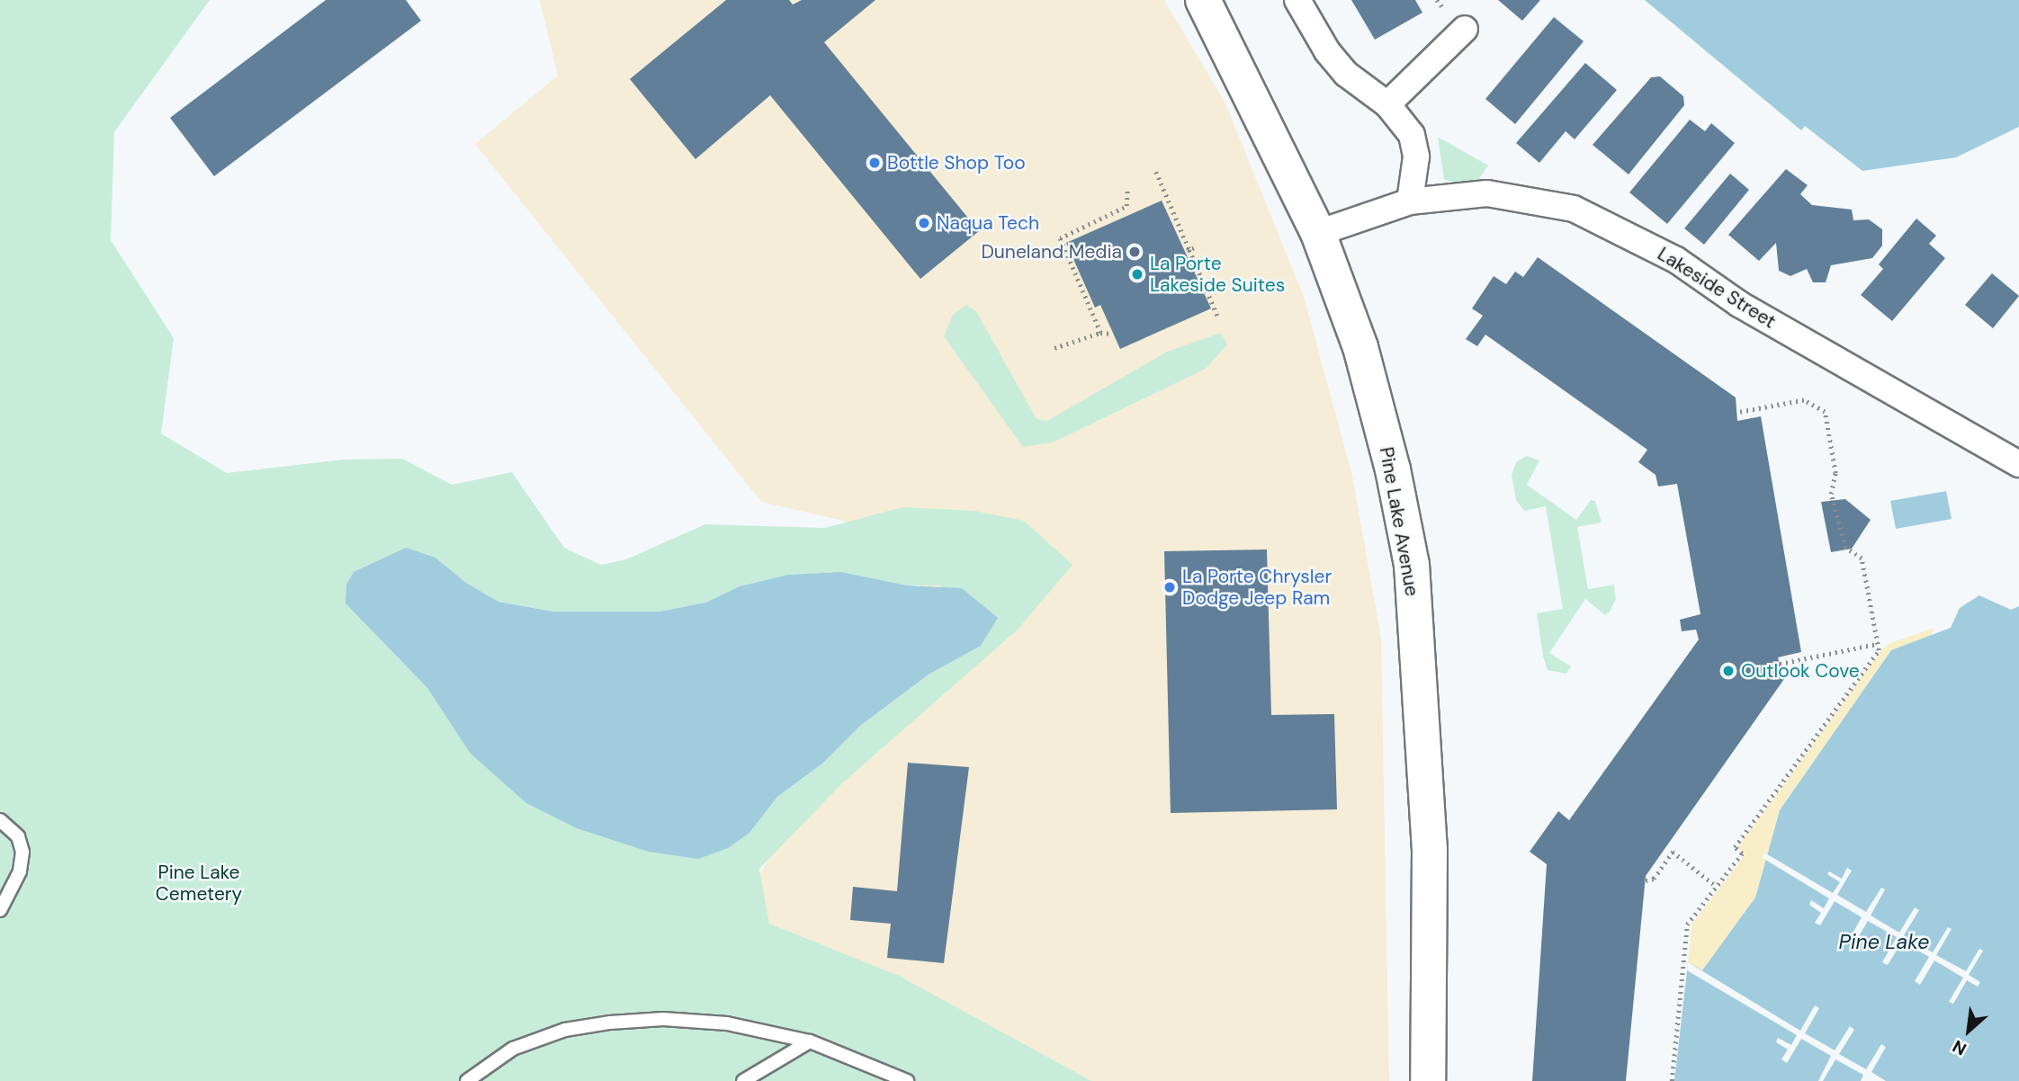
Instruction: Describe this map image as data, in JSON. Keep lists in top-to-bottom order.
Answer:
{
  "streets": {
    "main road": ["Pine Lake Avenue"],
    "street": ["Lakeside Street"]
  },
  "crossings": [
    ["Lakeside Street", "Pine Lake Avenue"]
  ],
  "water": ["Pine Lake"],
  "parks": ["Pine Lake Cemetery"],
  "places": [
    "Bottle Shop Too",
    "Naqua Tech",
    "Duneland Media",
    "La Porte Lakeside Suites",
    "La Porte Chrysler Dodge Jeep Ram",
    "Outlook Cove"
  ],
  "north": "bottom left"
}
